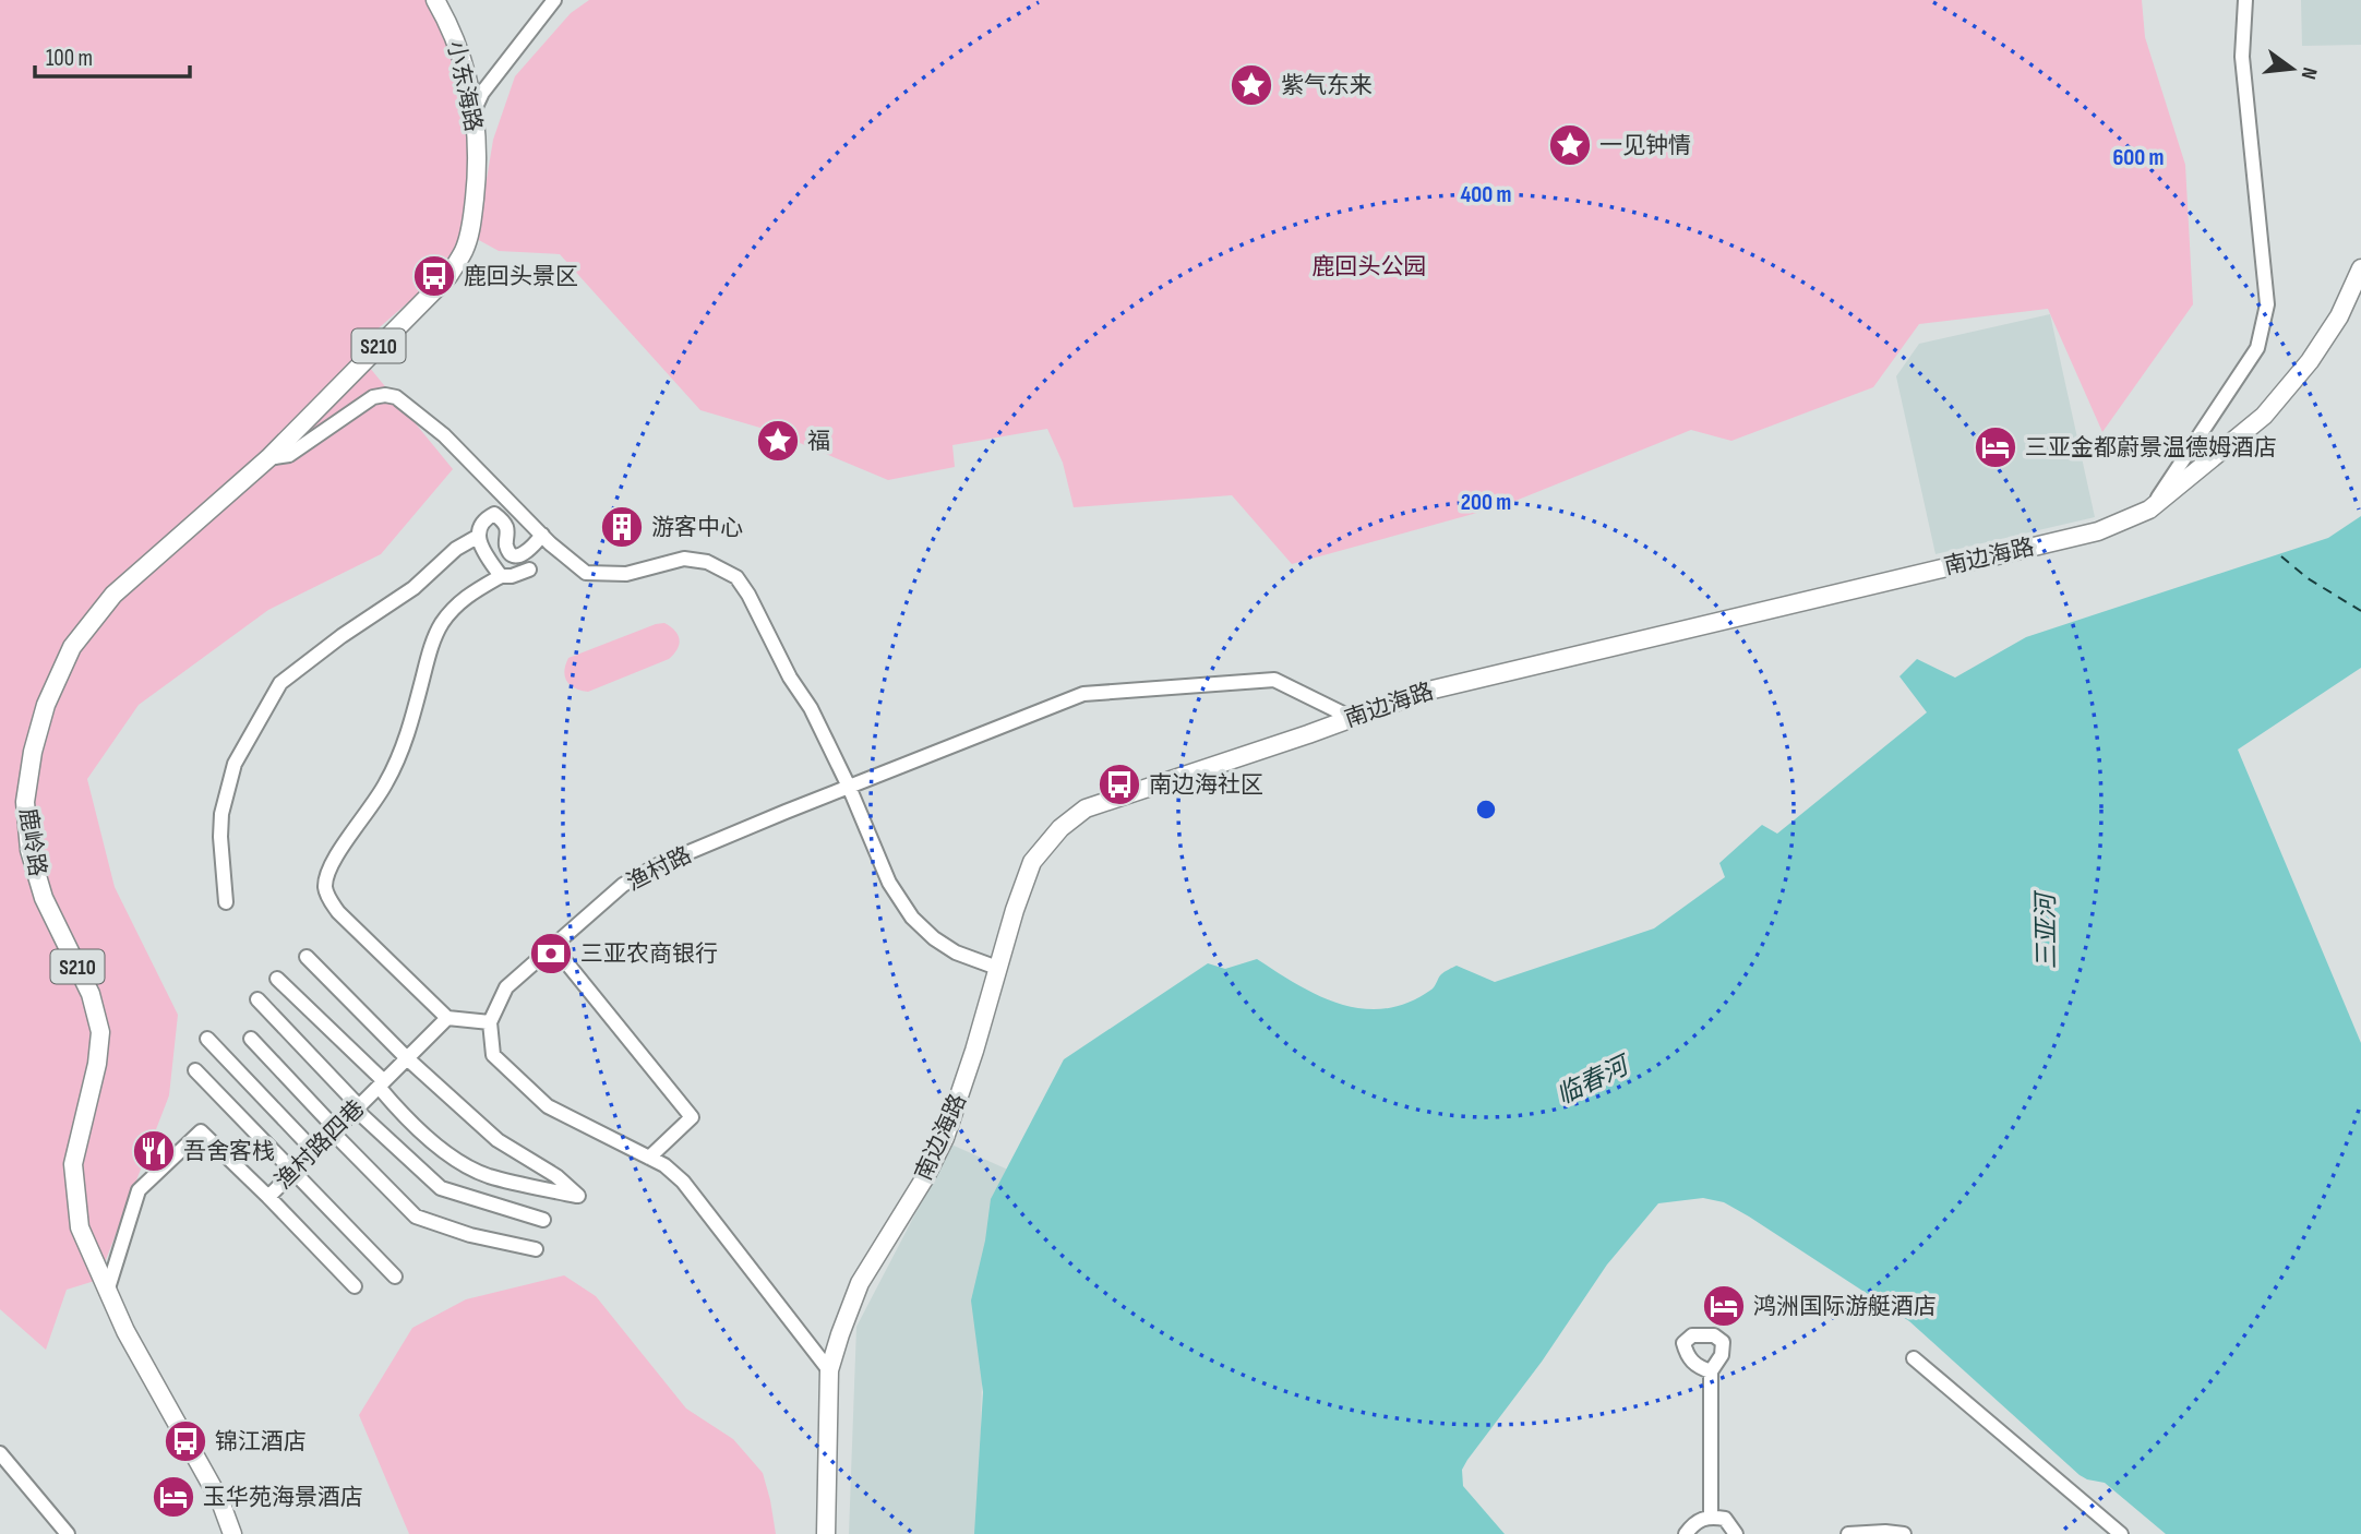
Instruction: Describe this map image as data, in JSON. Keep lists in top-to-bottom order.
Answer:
{
  "streets": {
    "main road": [
      "小东海路",
      "S210",
      "南边海路",
      "鹿岭路"
    ],
    "street": ["渔村路", "渔村路四巷"]
  },
  "crossings": [
    ["小东海路", "鹿岭路"],
    ["南边海路", "渔村路"],
    ["鹿岭路", "渔村路四巷"]
  ],
  "water": ["三亚河", "临春河"],
  "parks": ["鹿回头公园"],
  "places": {
    "place": ["紫气东来", "一见钟情", "福"],
    "bus stop": ["鹿回头景区", "南边海社区", "锦江酒店"],
    "hotel": ["三亚金都蔚景温德姆酒店", "鸿洲国际游艇酒店", "玉华苑海景酒店"],
    "building": ["游客中心"],
    "bank": ["三亚农商银行"],
    "restaurant": ["吾舍客栈"]
  },
  "scale_bar": "100 m",
  "north": "right",
  "rings": ["600 m", "400 m", "200 m"]
}
